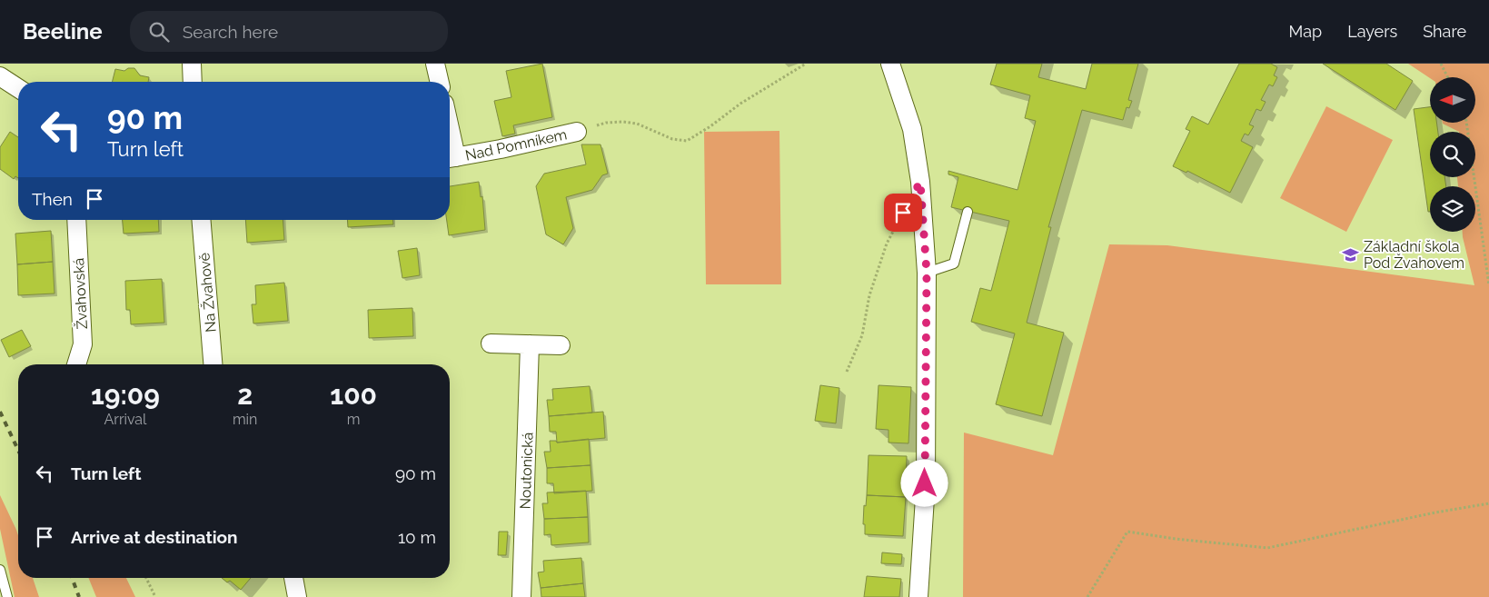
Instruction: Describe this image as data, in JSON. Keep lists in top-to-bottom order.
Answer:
{
  "streets": {
    "street": [
      "Nad Pomníkem",
      "Na Žvahově",
      "Žvahovská",
      "Noutonická"
    ]
  },
  "places": {
    "school or university": ["Základní škola Pod Žvahovem"]
  },
  "north": "left",
  "page": {
    "header": "Beeline",
    "search": "Search here",
    "nav": ["Map", "Layers", "Share"],
    "turn": ["90 m", "Turn left"],
    "then": "Then",
    "eta": [
      "19:09",
      "Arrival",
      "2",
      "min",
      "100",
      "m"
    ],
    "list": [
      {
        "name": "Turn left",
        "value": "90 m"
      },
      {
        "name": "Arrive at destination",
        "value": "10 m"
      }
    ]
  }
}
